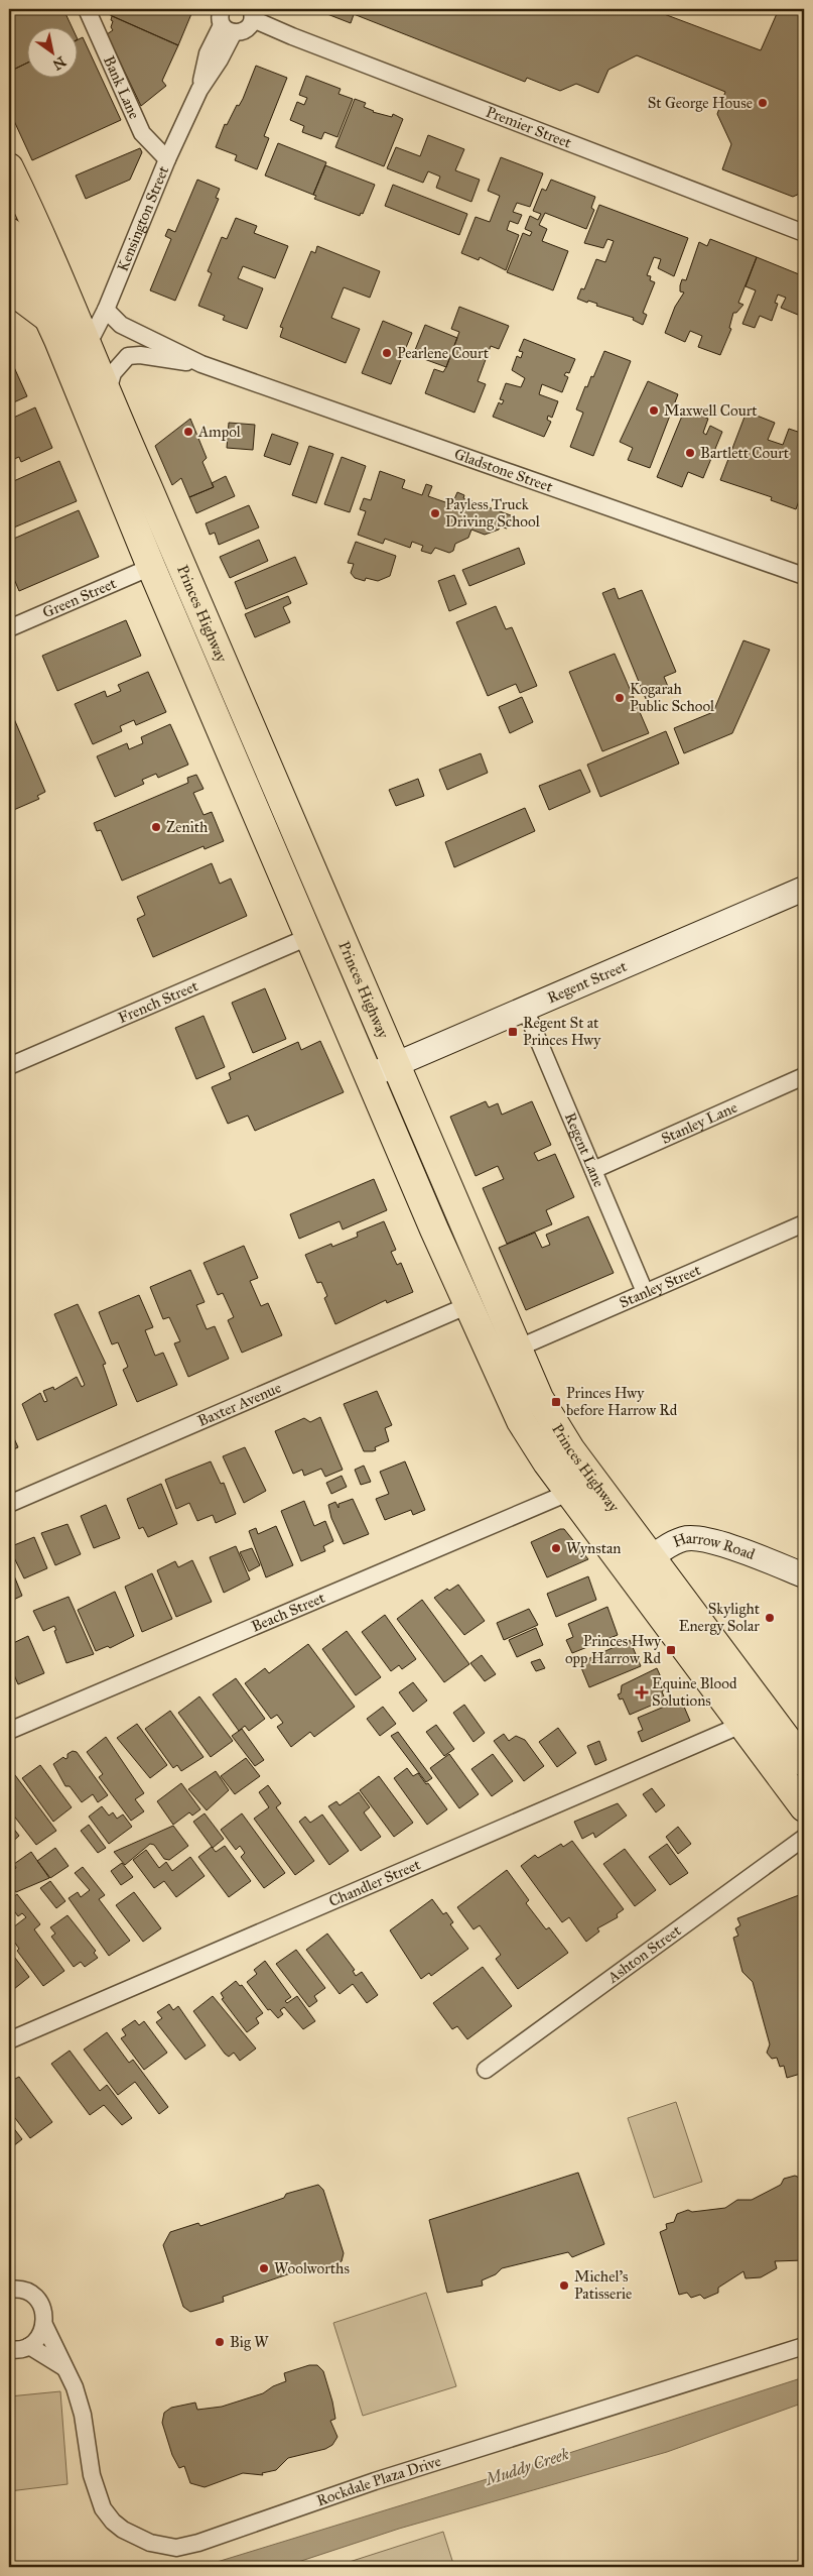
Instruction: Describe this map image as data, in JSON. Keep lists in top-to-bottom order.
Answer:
{
  "streets": {
    "highway": ["Princes Highway"],
    "main road": ["Regent Street", "Harrow Road"],
    "street": [
      "Bank Lane",
      "Premier Street",
      "Kensington Street",
      "Gladstone Street",
      "Green Street",
      "French Street",
      "Stanley Lane",
      "Regent Lane",
      "Stanley Street",
      "Baxter Avenue",
      "Beach Street",
      "Chandler Street",
      "Ashton Street",
      "Rockdale Plaza Drive"
    ]
  },
  "crossings": [
    ["Bank Lane", "Kensington Street"],
    ["Kensington Street", "Gladstone Street"],
    ["Kensington Street", "Princes Highway"],
    ["Gladstone Street", "Princes Highway"],
    ["Green Street", "Princes Highway"],
    ["Princes Highway", "Regent Street"],
    ["Princes Highway", "French Street"],
    ["Princes Highway", "Stanley Street"],
    ["Princes Highway", "Baxter Avenue"],
    ["Princes Highway", "Harrow Road"],
    ["Princes Highway", "Beach Street"],
    ["Princes Highway", "Chandler Street"],
    ["Regent Street", "Regent Lane"],
    ["Stanley Lane", "Regent Lane"],
    ["Regent Lane", "Stanley Street"]
  ],
  "water": ["Muddy Creek"],
  "places": {
    "other": [
      "St George House",
      "Pearlene Court",
      "Maxwell Court",
      "Ampol",
      "Bartlett Court",
      "Payless Truck Driving School",
      "Kogarah Public School",
      "Zenith",
      "Wynstan",
      "Skylight Energy Solar",
      "Woolworths",
      "Michel's Patisserie",
      "Big W"
    ],
    "transit": ["Regent St at Princes Hwy", "Princes Hwy before Harrow Rd", "Princes Hwy opp Harrow Rd"],
    "health": ["Equine Blood Solutions"]
  },
  "north": "bottom right"
}
